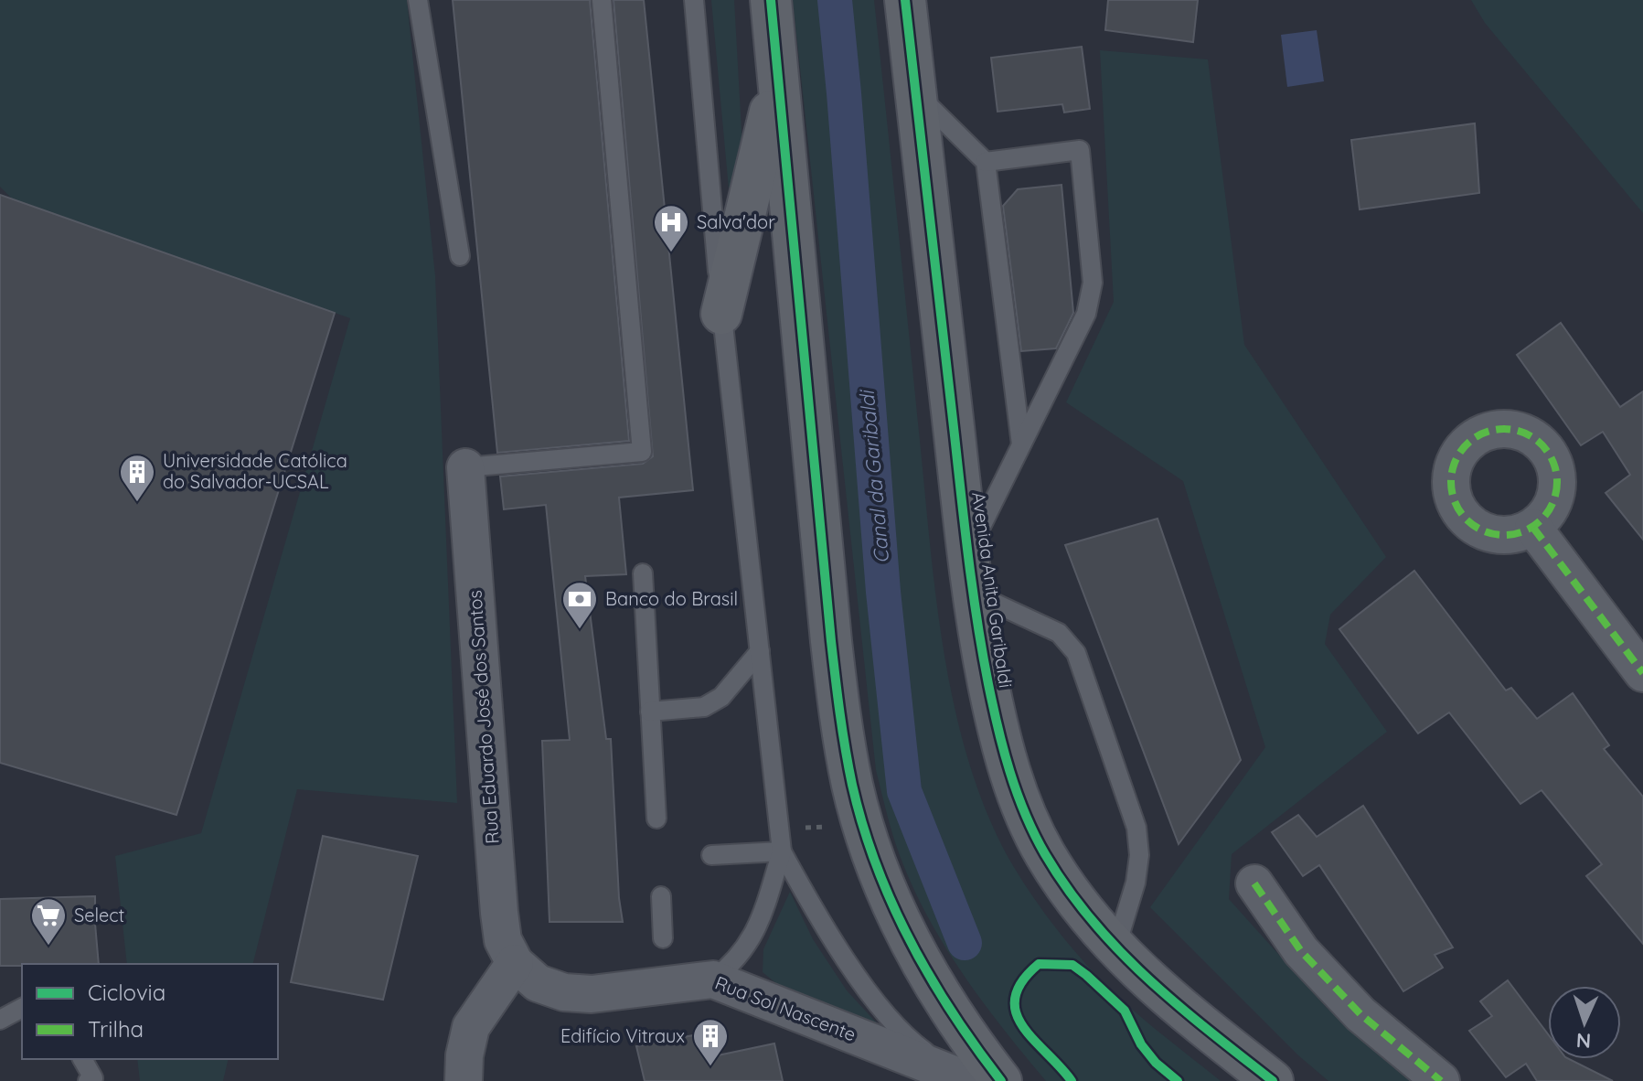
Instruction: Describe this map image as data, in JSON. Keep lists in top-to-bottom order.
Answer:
{
  "streets": {
    "main road": ["Avenida Anita Garibaldi"],
    "street": ["Rua Eduardo José dos Santos", "Rua Sol Nascente"]
  },
  "crossings": [
    ["Rua Eduardo José dos Santos", "Rua Sol Nascente"]
  ],
  "water": ["Canal da Garibaldi"],
  "places": {
    "hospital": ["Salva'dor"],
    "building": ["Universidade Católica do Salvador-UCSAL", "Edifício Vitraux"],
    "bank": ["Banco do Brasil"],
    "supermarket": ["Select"]
  },
  "legend": ["Ciclovia", "Trilha"],
  "north": "bottom"
}
